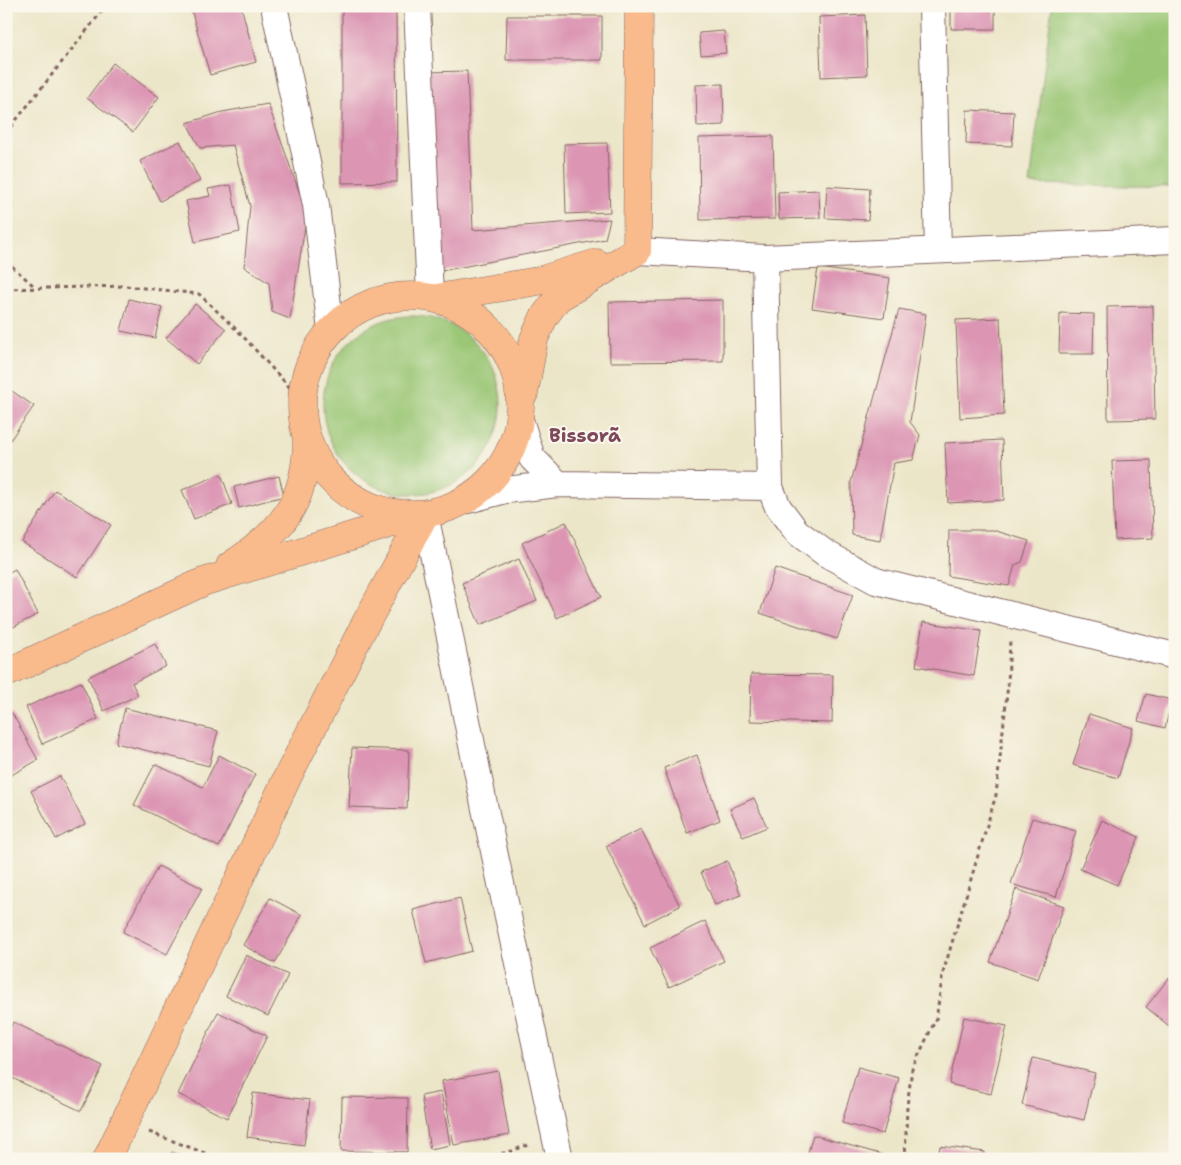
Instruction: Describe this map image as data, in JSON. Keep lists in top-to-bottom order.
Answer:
{
  "districts": ["Bissorã"]
}
